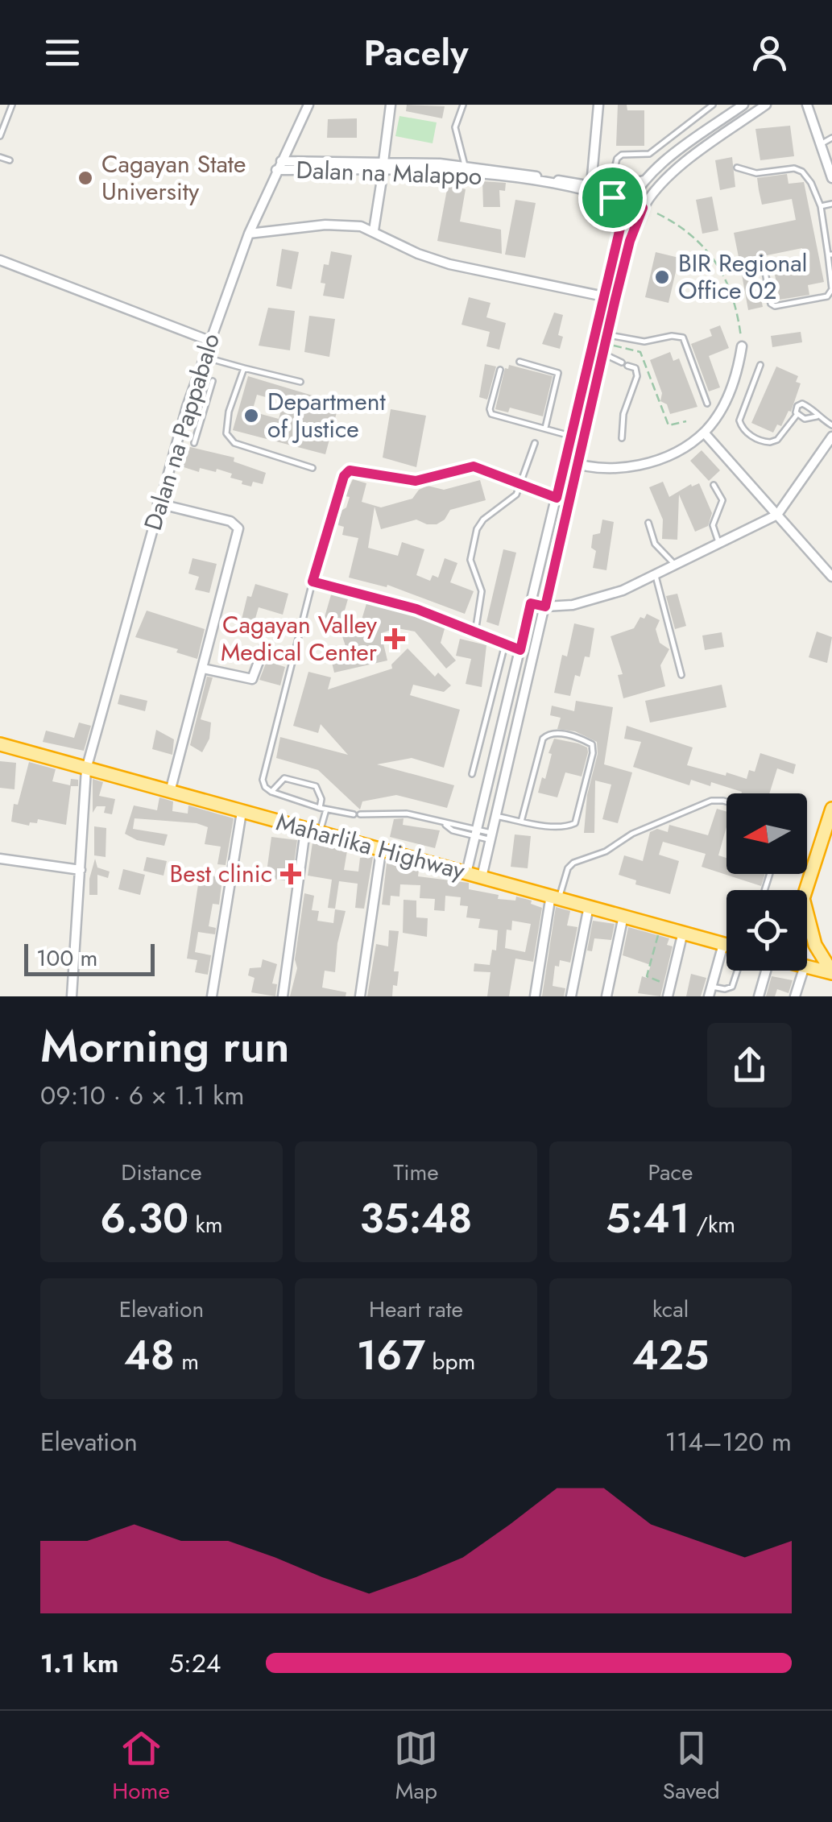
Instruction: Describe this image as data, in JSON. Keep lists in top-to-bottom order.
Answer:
{
  "streets": {
    "highway": ["Maharlika Highway"],
    "street": ["Dalan na Malappo", "Dalan na Pappabalo"]
  },
  "crossings": [
    ["Dalan na Malappo", "Dalan na Pappabalo"],
    ["Dalan na Pappabalo", "Maharlika Highway"]
  ],
  "places": {
    "other": ["Cagayan State University", "BIR Regional Office 02", "Department of Justice"],
    "health": ["Cagayan Valley Medical Center", "Best clinic"]
  },
  "scale_bar": "100 m",
  "north": "left",
  "page": {
    "header": "Pacely",
    "scale": "100 m",
    "heading": ["Morning run", "09:10 · 6 × 1.1 km"],
    "stats": [
      ["Distance", "6.30 km"],
      ["Time", "35:48"],
      ["Pace", "5:41 /km"],
      ["Elevation", "48 m"],
      ["Heart rate", "167 bpm"],
      ["kcal", "425"]
    ],
    "chart": ["Elevation", "114–120 m"],
    "list": [
      {
        "name": "1.1 km",
        "note": "5:24"
      }
    ],
    "tabs": ["Home", "Map", "Saved"]
  }
}
